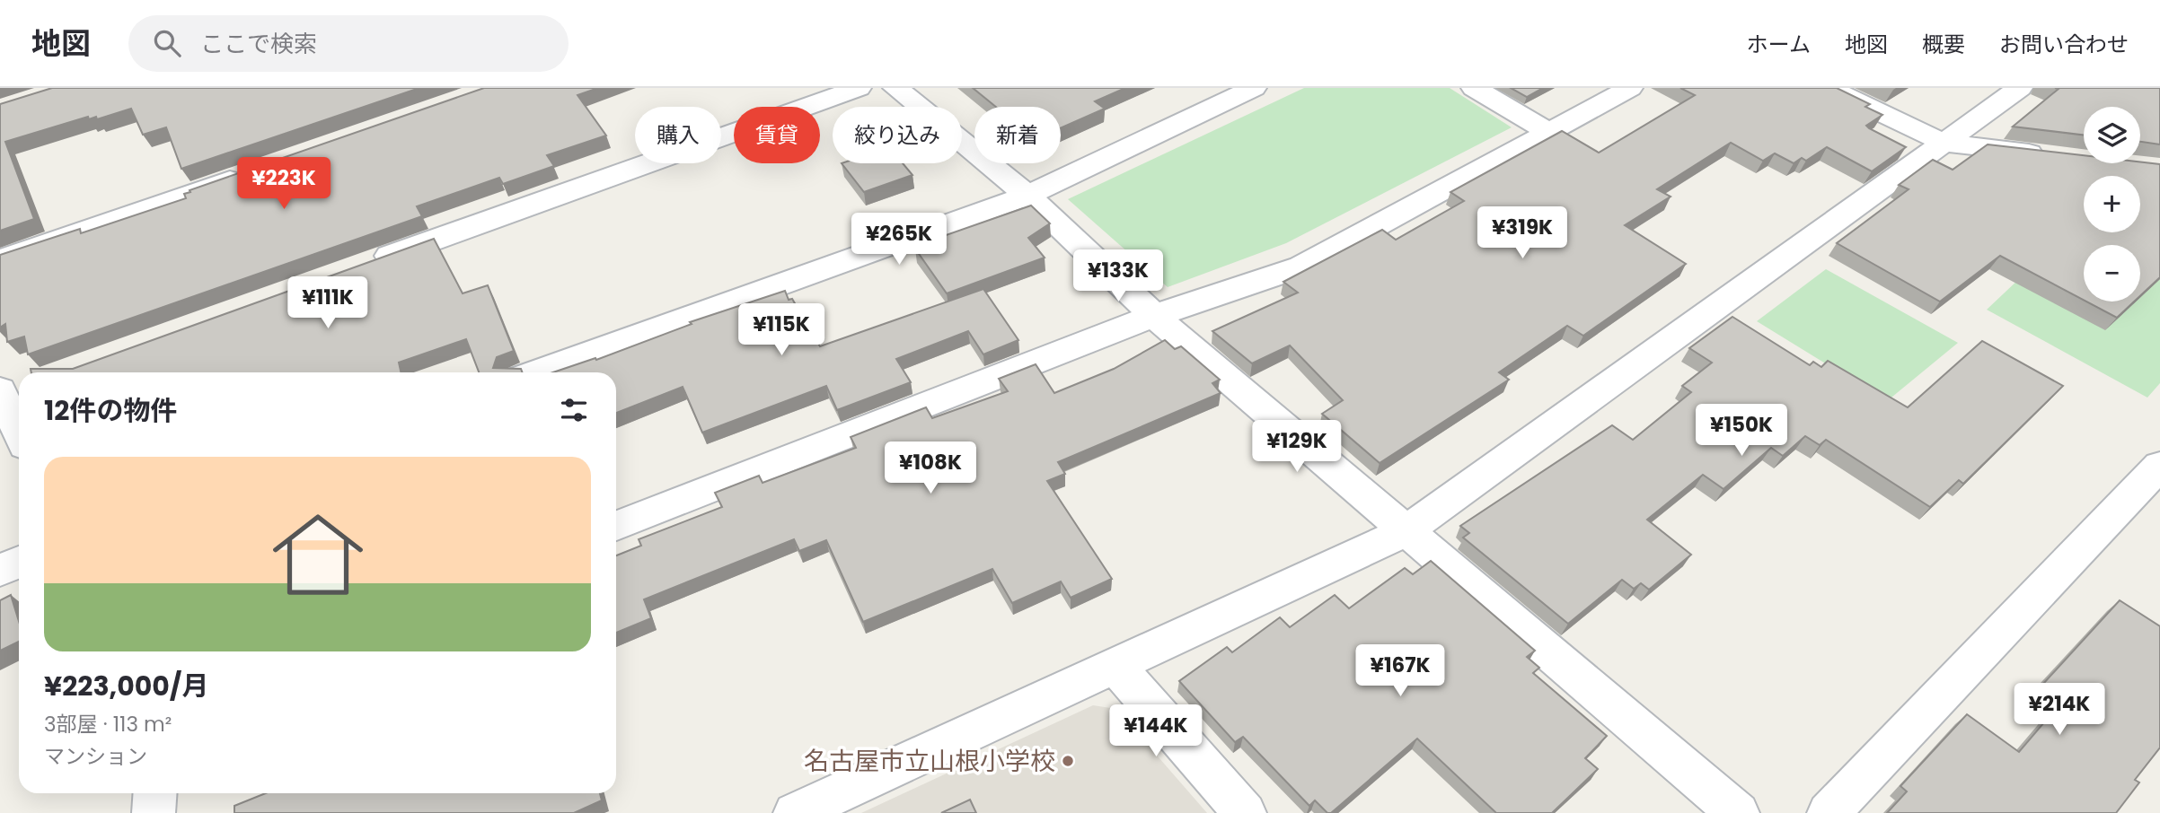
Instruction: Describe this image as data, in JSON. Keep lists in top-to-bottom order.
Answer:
{
  "places": ["名古屋市立山根小学校"],
  "page": {
    "header": "地図",
    "search": "ここで検索",
    "nav": [
      "ホーム",
      "地図",
      "概要",
      "お問い合わせ"
    ],
    "map_buttons": ["+", "−"],
    "chip": [
      "購入",
      "賃貸",
      "絞り込み",
      "新着"
    ],
    "price": [
      "¥223K",
      "¥319K",
      "¥265K",
      "¥133K",
      "¥111K",
      "¥115K",
      "¥150K",
      "¥129K",
      "¥108K",
      "¥167K",
      "¥214K",
      "¥144K"
    ],
    "heading": "12件の物件",
    "list": [
      {
        "name": "¥223,000/月",
        "note": "3部屋 · 113 m² · マンション"
      }
    ]
  }
}
